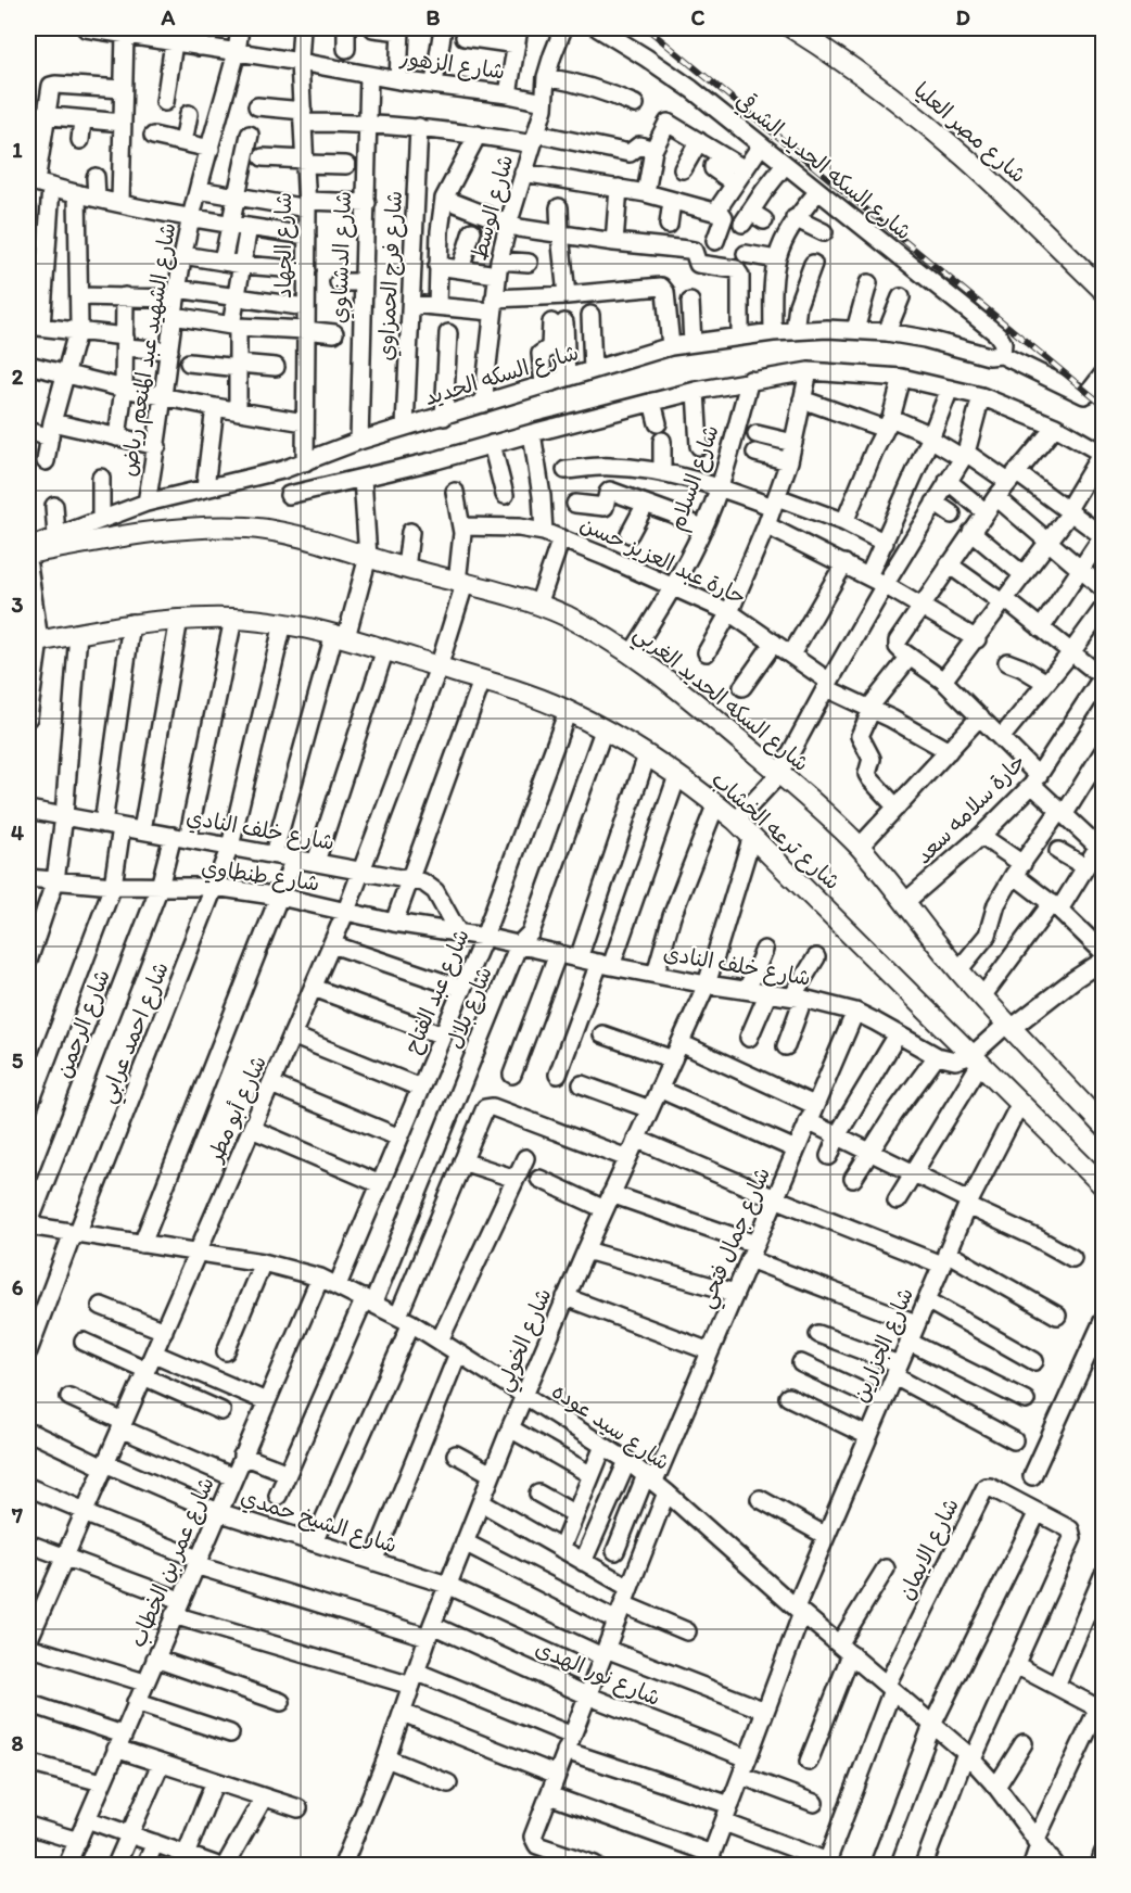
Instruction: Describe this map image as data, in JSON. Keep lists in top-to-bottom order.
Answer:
{
  "streets": {
    "street": [
      "شارع الزهور",
      "شارع مصر العليا",
      "شارع السكه الحديد الشرقي",
      "شارع الوسط",
      "شارع الجهاد",
      "شارع الدشناوي",
      "شارع فرج الحمزاوي",
      "شارع الشهيد عبد المنعم رياض",
      "شارع السكه الحديد",
      "شارع السلام",
      "حارة عبد العزيز حسن",
      "شارع السكه الحديد الغربي",
      "حارة سلامه سعد",
      "شارع خلف النادي",
      "شارع ترعه الخشاب",
      "شارع طنطاوي",
      "شارع خلف النادى",
      "شارع عبد الفتاح",
      "شارع بلال",
      "شارع الرحمن",
      "شارع احمد عرابي",
      "شارع أبو مطر",
      "شارع جمال فتحي",
      "شارع الخولي",
      "شارع الجزارين",
      "شارع سيد عوده",
      "شارع الشيخ حمدي",
      "شارع الايمان",
      "شارع عمر بن الخطاب",
      "شارع نور الهدى"
    ]
  },
  "crossings": [
    ["شارع الزهور", "شارع الوسط"],
    ["شارع الزهور", "شارع الجهاد"],
    ["شارع الزهور", "شارع الدشناوي"],
    ["شارع الزهور", "شارع الشهيد عبد المنعم رياض"],
    ["شارع السكه الحديد الشرقي", "شارع السكه الحديد"],
    ["شارع الوسط", "شارع السكه الحديد"],
    ["شارع الجهاد", "شارع السكه الحديد"],
    ["شارع الدشناوي", "شارع السكه الحديد"],
    ["شارع فرج الحمزاوي", "شارع السكه الحديد"],
    ["شارع الشهيد عبد المنعم رياض", "شارع السكه الحديد"],
    ["شارع السلام", "حارة عبد العزيز حسن"],
    ["شارع السلام", "شارع السكه الحديد الغربي"],
    ["حارة عبد العزيز حسن", "شارع أبو مطر"],
    ["شارع السكه الحديد الغربي", "حارة سلامه سعد"],
    ["شارع السكه الحديد الغربي", "شارع أبو مطر"],
    ["شارع خلف النادي", "شارع طنطاوي"],
    ["شارع خلف النادي", "شارع الرحمن"],
    ["شارع خلف النادي", "شارع احمد عرابي"],
    ["شارع خلف النادي", "شارع أبو مطر"],
    ["شارع ترعه الخشاب", "شارع خلف النادى"],
    ["شارع ترعه الخشاب", "شارع عبد الفتاح"],
    ["شارع ترعه الخشاب", "شارع بلال"],
    ["شارع ترعه الخشاب", "شارع الرحمن"],
    ["شارع ترعه الخشاب", "شارع احمد عرابي"],
    ["شارع ترعه الخشاب", "شارع أبو مطر"],
    ["شارع ترعه الخشاب", "شارع الخولي"],
    ["شارع ترعه الخشاب", "شارع الجزارين"],
    ["شارع طنطاوي", "شارع خلف النادى"],
    ["شارع طنطاوي", "شارع عبد الفتاح"],
    ["شارع طنطاوي", "شارع الرحمن"],
    ["شارع طنطاوي", "شارع احمد عرابي"],
    ["شارع طنطاوي", "شارع أبو مطر"],
    ["شارع خلف النادى", "شارع عبد الفتاح"],
    ["شارع خلف النادى", "شارع بلال"],
    ["شارع خلف النادى", "شارع جمال فتحي"],
    ["شارع خلف النادى", "شارع الخولي"],
    ["شارع عبد الفتاح", "شارع سيد عوده"],
    ["شارع بلال", "شارع سيد عوده"],
    ["شارع الرحمن", "شارع سيد عوده"],
    ["شارع احمد عرابي", "شارع سيد عوده"],
    ["شارع أبو مطر", "شارع سيد عوده"],
    ["شارع أبو مطر", "شارع الشيخ حمدي"],
    ["شارع أبو مطر", "شارع نور الهدى"],
    ["شارع جمال فتحي", "شارع سيد عوده"],
    ["شارع الخولي", "شارع سيد عوده"],
    ["شارع الخولي", "شارع الشيخ حمدي"],
    ["شارع الخولي", "شارع نور الهدى"],
    ["شارع الجزارين", "شارع سيد عوده"],
    ["شارع الجزارين", "شارع الشيخ حمدي"],
    ["شارع الجزارين", "شارع نور الهدى"],
    ["شارع سيد عوده", "شارع الايمان"],
    ["شارع سيد عوده", "شارع عمر بن الخطاب"],
    ["شارع الشيخ حمدي", "شارع عمر بن الخطاب"],
    ["شارع عمر بن الخطاب", "شارع نور الهدى"]
  ],
  "grid": {
    "columns": [
      "A",
      "B",
      "C",
      "D"
    ],
    "rows": [
      "1",
      "2",
      "3",
      "4",
      "5",
      "6",
      "7",
      "8"
    ]
  }
}
